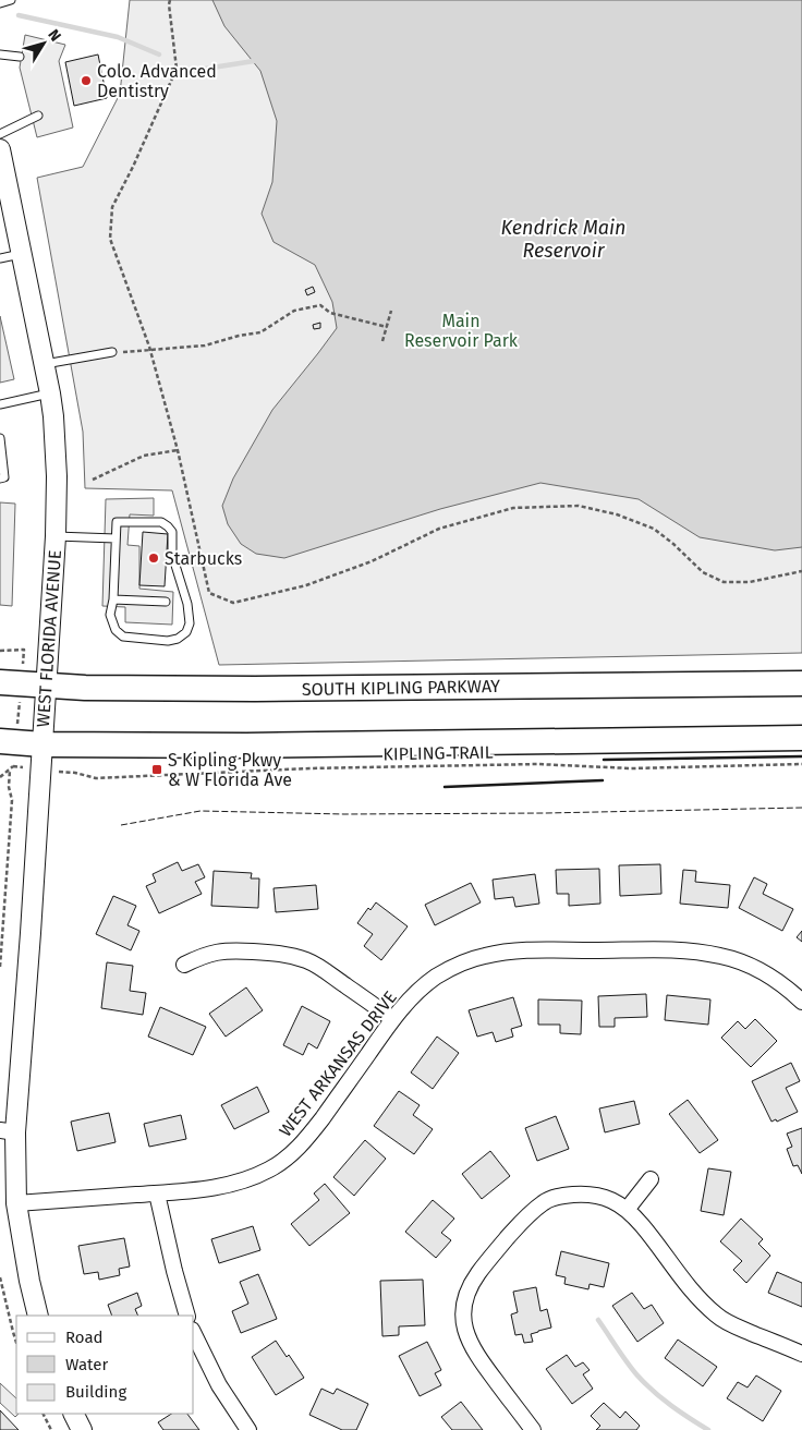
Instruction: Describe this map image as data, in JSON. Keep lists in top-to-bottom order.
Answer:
{
  "streets": {
    "main road": ["SOUTH KIPLING PARKWAY"],
    "street": ["WEST FLORIDA AVENUE", "WEST ARKANSAS DRIVE"],
    "path": ["KIPLING TRAIL"]
  },
  "crossings": [
    ["WEST FLORIDA AVENUE", "SOUTH KIPLING PARKWAY"],
    ["WEST FLORIDA AVENUE", "WEST ARKANSAS DRIVE"]
  ],
  "water": ["Kendrick Main Reservoir"],
  "parks": ["Main Reservoir Park"],
  "places": {
    "other": ["Colo. Advanced Dentistry", "Starbucks"],
    "transit": ["S Kipling Pkwy & W Florida Ave"]
  },
  "legend": ["Road", "Water", "Building"],
  "north": "top right"
}
